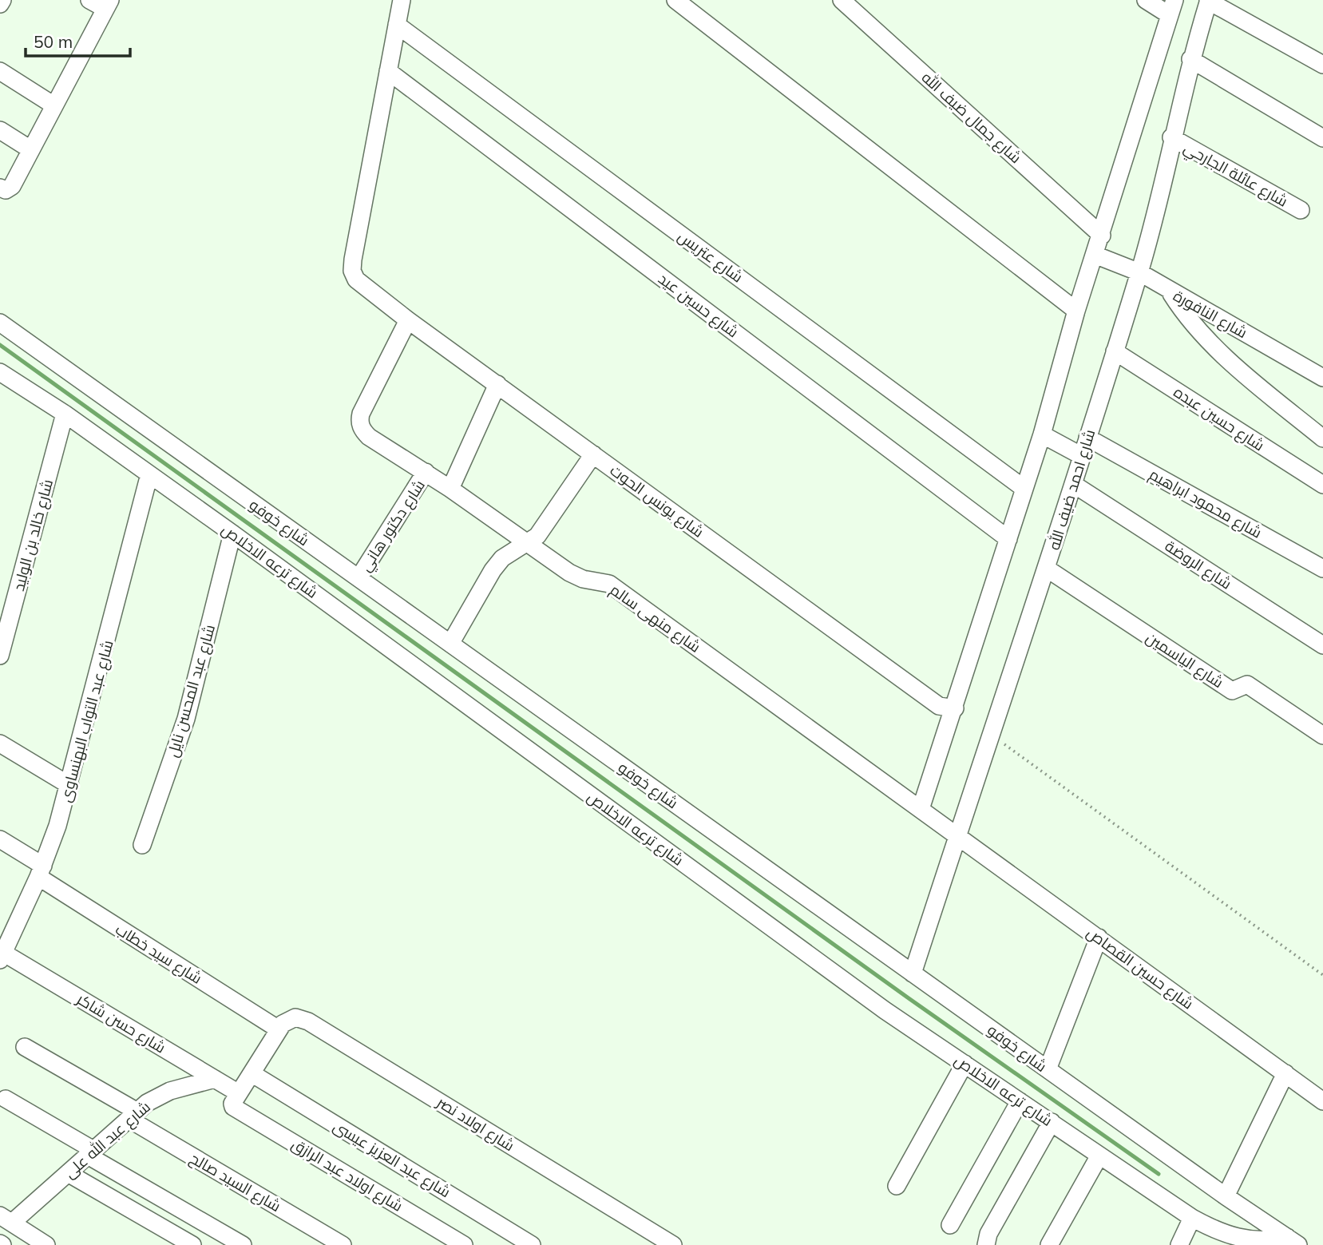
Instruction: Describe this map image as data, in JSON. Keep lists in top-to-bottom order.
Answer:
{
  "streets": {
    "street": [
      "شارع جمال ضيف الله",
      "شارع عائلة الجارحي",
      "شارع عتريس",
      "شارع حسين عيد",
      "شارع النافورة",
      "شارع حسين عبده",
      "شارع احمد ضيف الله",
      "شارع يونس الحوت",
      "شارع محمود ابراهيم",
      "شارع خوفو",
      "شارع دكتور هاني",
      "شارع خالد بن الوليد",
      "شارع ترعه الاخلاص",
      "شارع الروضة",
      "شارع منهى سالم",
      "شارع الياسمين",
      "شارع عبد المحسن نايل",
      "شارع عبد التواب البهنساوى",
      "شارع سيد خطاب",
      "شارع حسين القصاص",
      "شارع حسن شاكر",
      "شارع اولاد نصر",
      "شارع عبد الله على",
      "شارع عبد العزيز عيسى",
      "شارع اولاد عبد الرازق",
      "شارع السيد صالح"
    ]
  },
  "crossings": [
    ["شارع عائلة الجارحي", "شارع احمد ضيف الله"],
    ["شارع حسين عيد", "شارع يونس الحوت"],
    ["شارع النافورة", "شارع احمد ضيف الله"],
    ["شارع حسين عبده", "شارع احمد ضيف الله"],
    ["شارع احمد ضيف الله", "شارع محمود ابراهيم"],
    ["شارع احمد ضيف الله", "شارع خوفو"],
    ["شارع احمد ضيف الله", "شارع الروضة"],
    ["شارع احمد ضيف الله", "شارع منهى سالم"],
    ["شارع احمد ضيف الله", "شارع الياسمين"],
    ["شارع احمد ضيف الله", "شارع حسين القصاص"],
    ["شارع يونس الحوت", "شارع منهى سالم"],
    ["شارع خوفو", "شارع دكتور هاني"],
    ["شارع خوفو", "شارع ترعه الاخلاص"],
    ["شارع دكتور هاني", "شارع منهى سالم"],
    ["شارع خالد بن الوليد", "شارع ترعه الاخلاص"],
    ["شارع ترعه الاخلاص", "شارع عبد المحسن نايل"],
    ["شارع ترعه الاخلاص", "شارع عبد التواب البهنساوى"],
    ["شارع منهى سالم", "شارع حسين القصاص"],
    ["شارع عبد التواب البهنساوى", "شارع سيد خطاب"],
    ["شارع عبد التواب البهنساوى", "شارع حسن شاكر"],
    ["شارع سيد خطاب", "شارع اولاد نصر"],
    ["شارع حسن شاكر", "شارع عبد الله على"],
    ["شارع حسن شاكر", "شارع اولاد عبد الرازق"],
    ["شارع عبد الله على", "شارع السيد صالح"]
  ],
  "scale_bar": "50 m"
}
